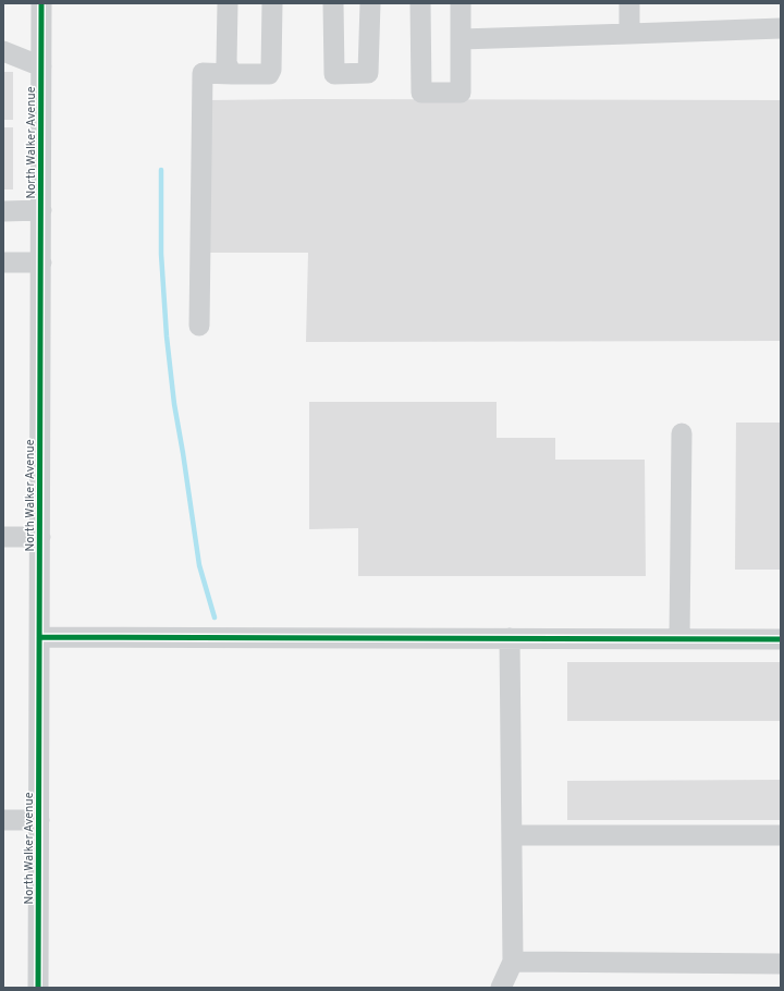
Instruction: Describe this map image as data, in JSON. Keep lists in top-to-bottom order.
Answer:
{
  "streets": {
    "street": ["North Walker Avenue"]
  }
}
